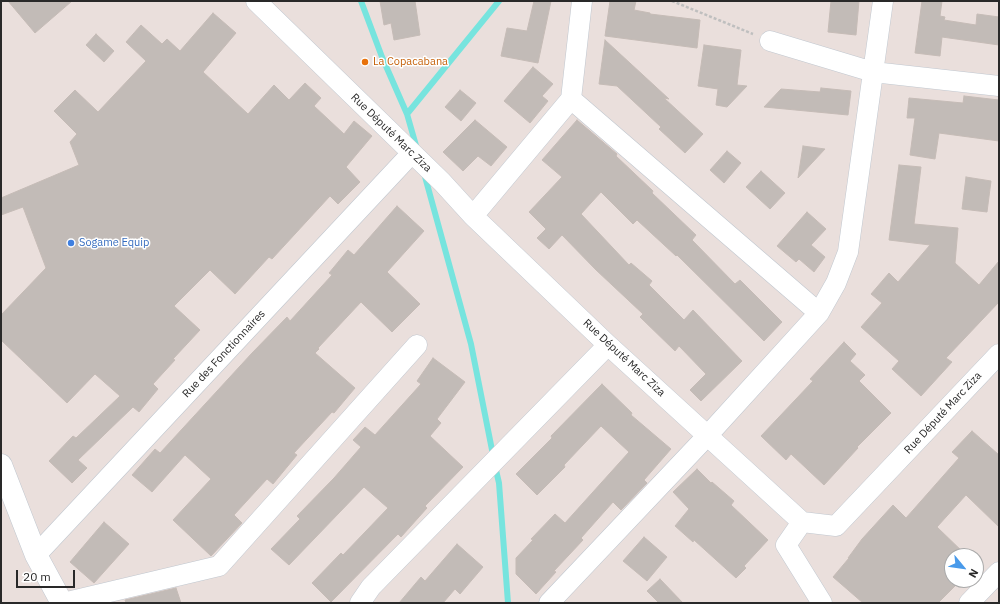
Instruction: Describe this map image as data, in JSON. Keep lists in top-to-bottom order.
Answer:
{
  "streets": {
    "street": ["Rue Député Marc Ziza", "Rue des Fonctionnaires"]
  },
  "crossings": [
    ["Rue Député Marc Ziza", "Rue des Fonctionnaires"]
  ],
  "places": ["La Copacabana", "Sogame Equip"],
  "scale_bar": "20 m",
  "north": "bottom right"
}
